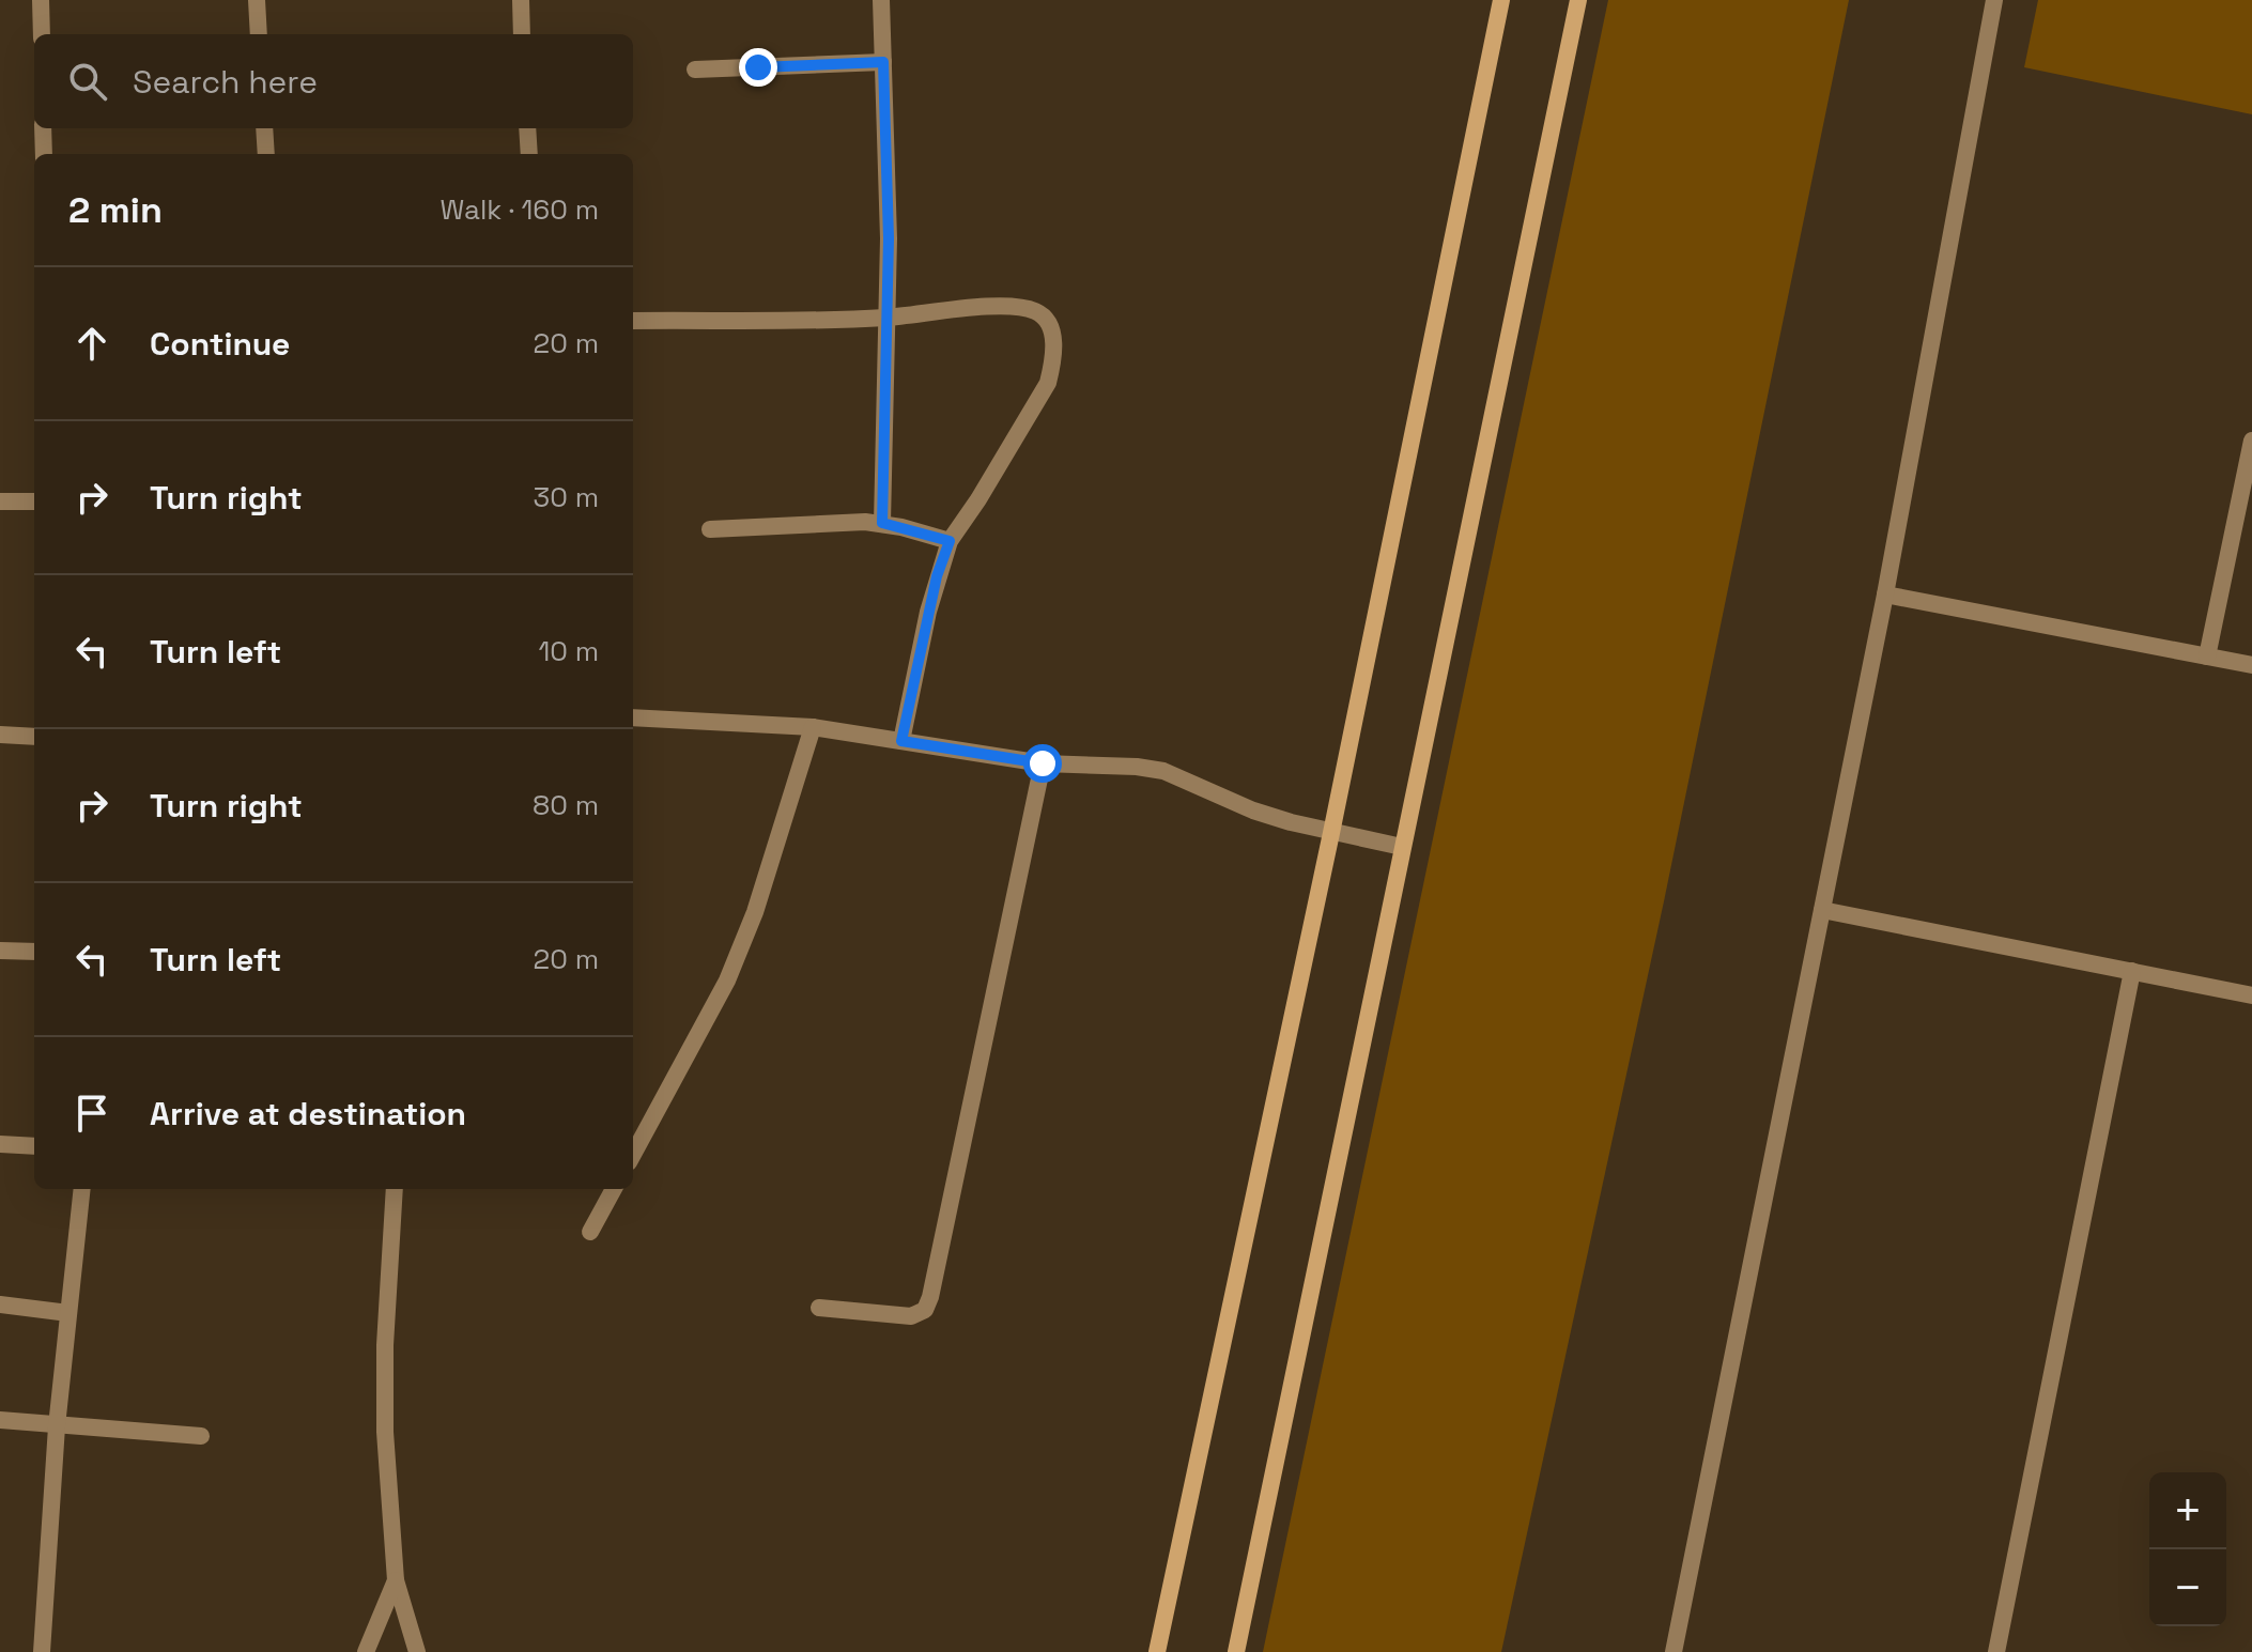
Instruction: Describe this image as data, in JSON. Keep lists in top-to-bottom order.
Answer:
{
  "page": {
    "search": "Search here",
    "heading": ["2 min", "Walk · 160 m"],
    "list": [
      ["Continue", "20 m"],
      ["Turn right", "30 m"],
      ["Turn left", "10 m"],
      ["Turn right", "80 m"],
      ["Turn left", "20 m"],
      "Arrive at destination"
    ],
    "map_buttons": ["+", "−"]
  }
}
